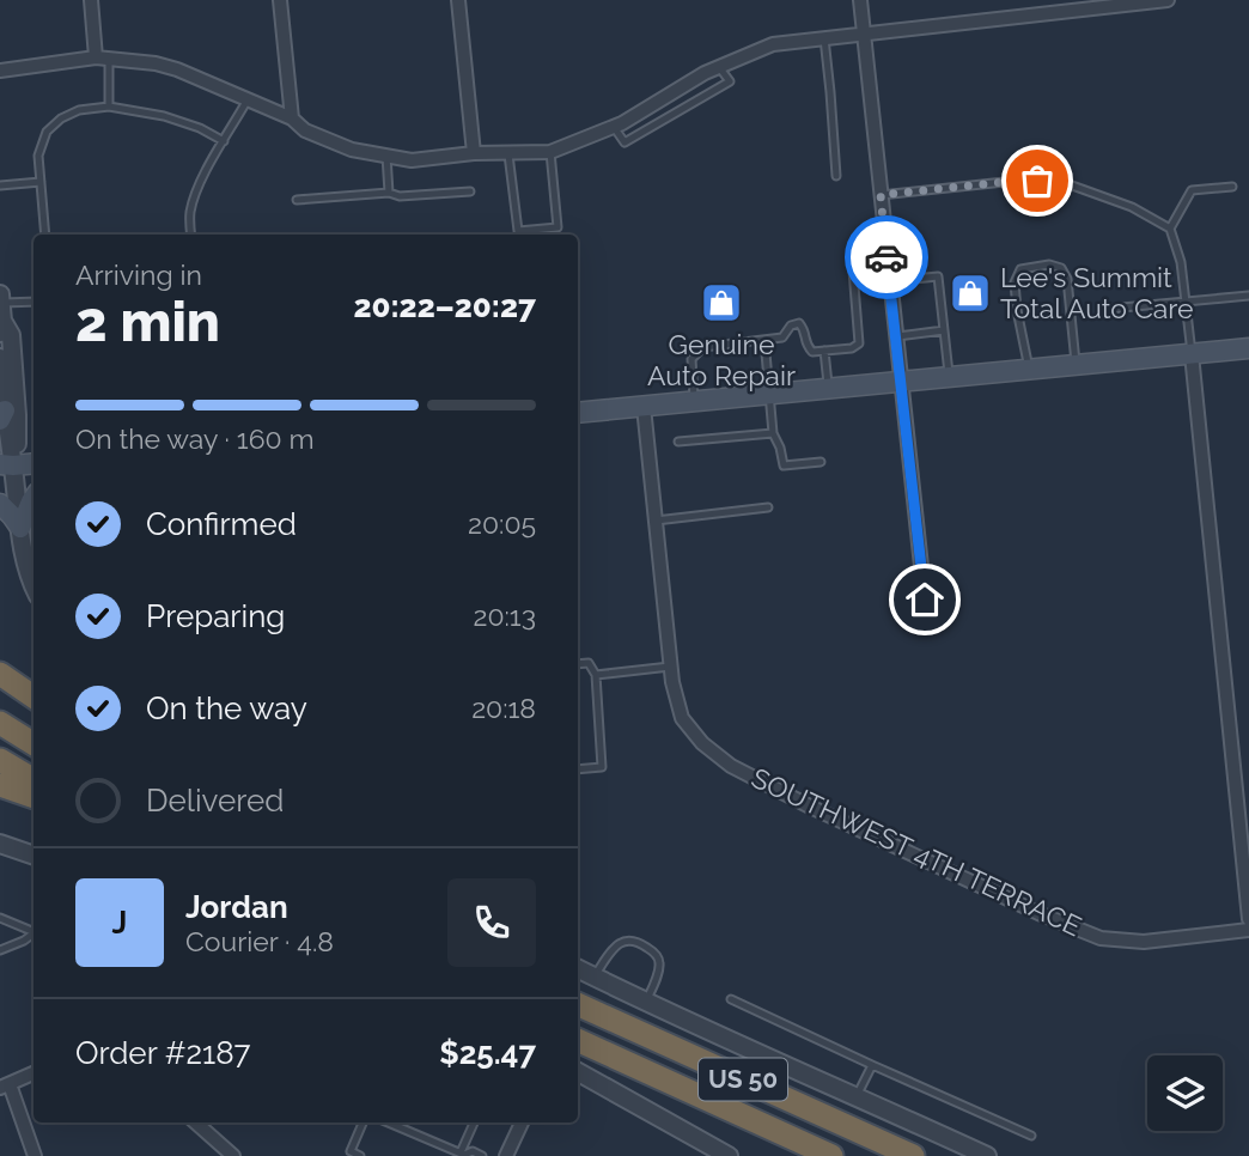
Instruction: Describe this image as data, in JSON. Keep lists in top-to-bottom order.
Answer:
{
  "streets": {
    "highway": ["US 50"],
    "street": ["SOUTHWEST 4TH TERRACE"]
  },
  "places": {
    "shop": ["Lee's Summit Total Auto Care", "Genuine Auto Repair"]
  },
  "page": {
    "heading": ["2 min", "Arriving in", "20:22–20:27"],
    "panel": [
      "Jordan",
      "Courier · 4.8",
      "Order #2187",
      "$25.47"
    ],
    "bar": "On the way · 160 m",
    "list": [
      ["Confirmed", "20:05"],
      ["Preparing", "20:13"],
      ["On the way", "20:18"],
      "Delivered"
    ],
    "round": "J"
  }
}
